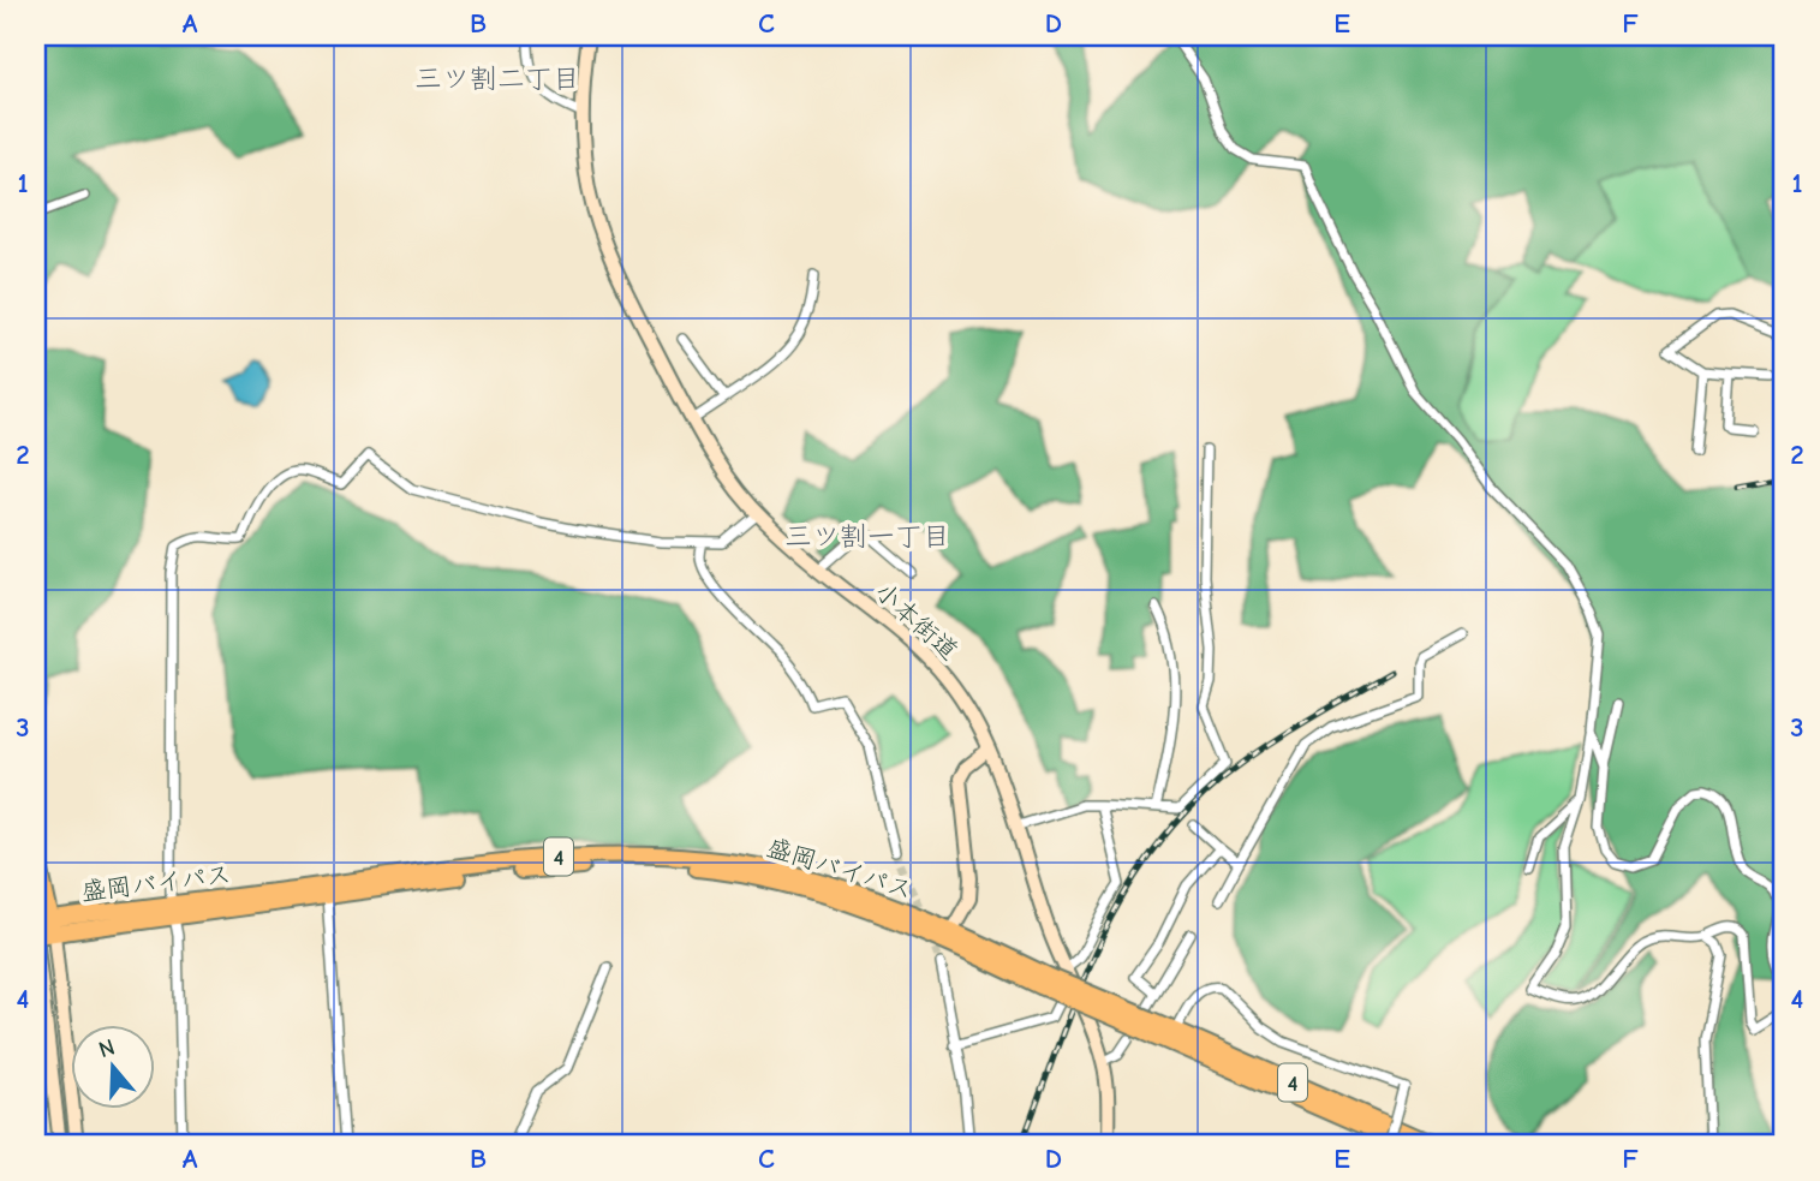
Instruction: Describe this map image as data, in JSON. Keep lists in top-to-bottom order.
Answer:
{
  "streets": {
    "highway": ["4", "盛岡バイパス"],
    "street": ["小本街道"]
  },
  "districts": ["三ツ割二丁目", "三ツ割一丁目"],
  "north": "top",
  "grid": {
    "columns": [
      "A",
      "B",
      "C",
      "D",
      "E",
      "F"
    ],
    "rows": [
      "1",
      "2",
      "3",
      "4"
    ]
  }
}
